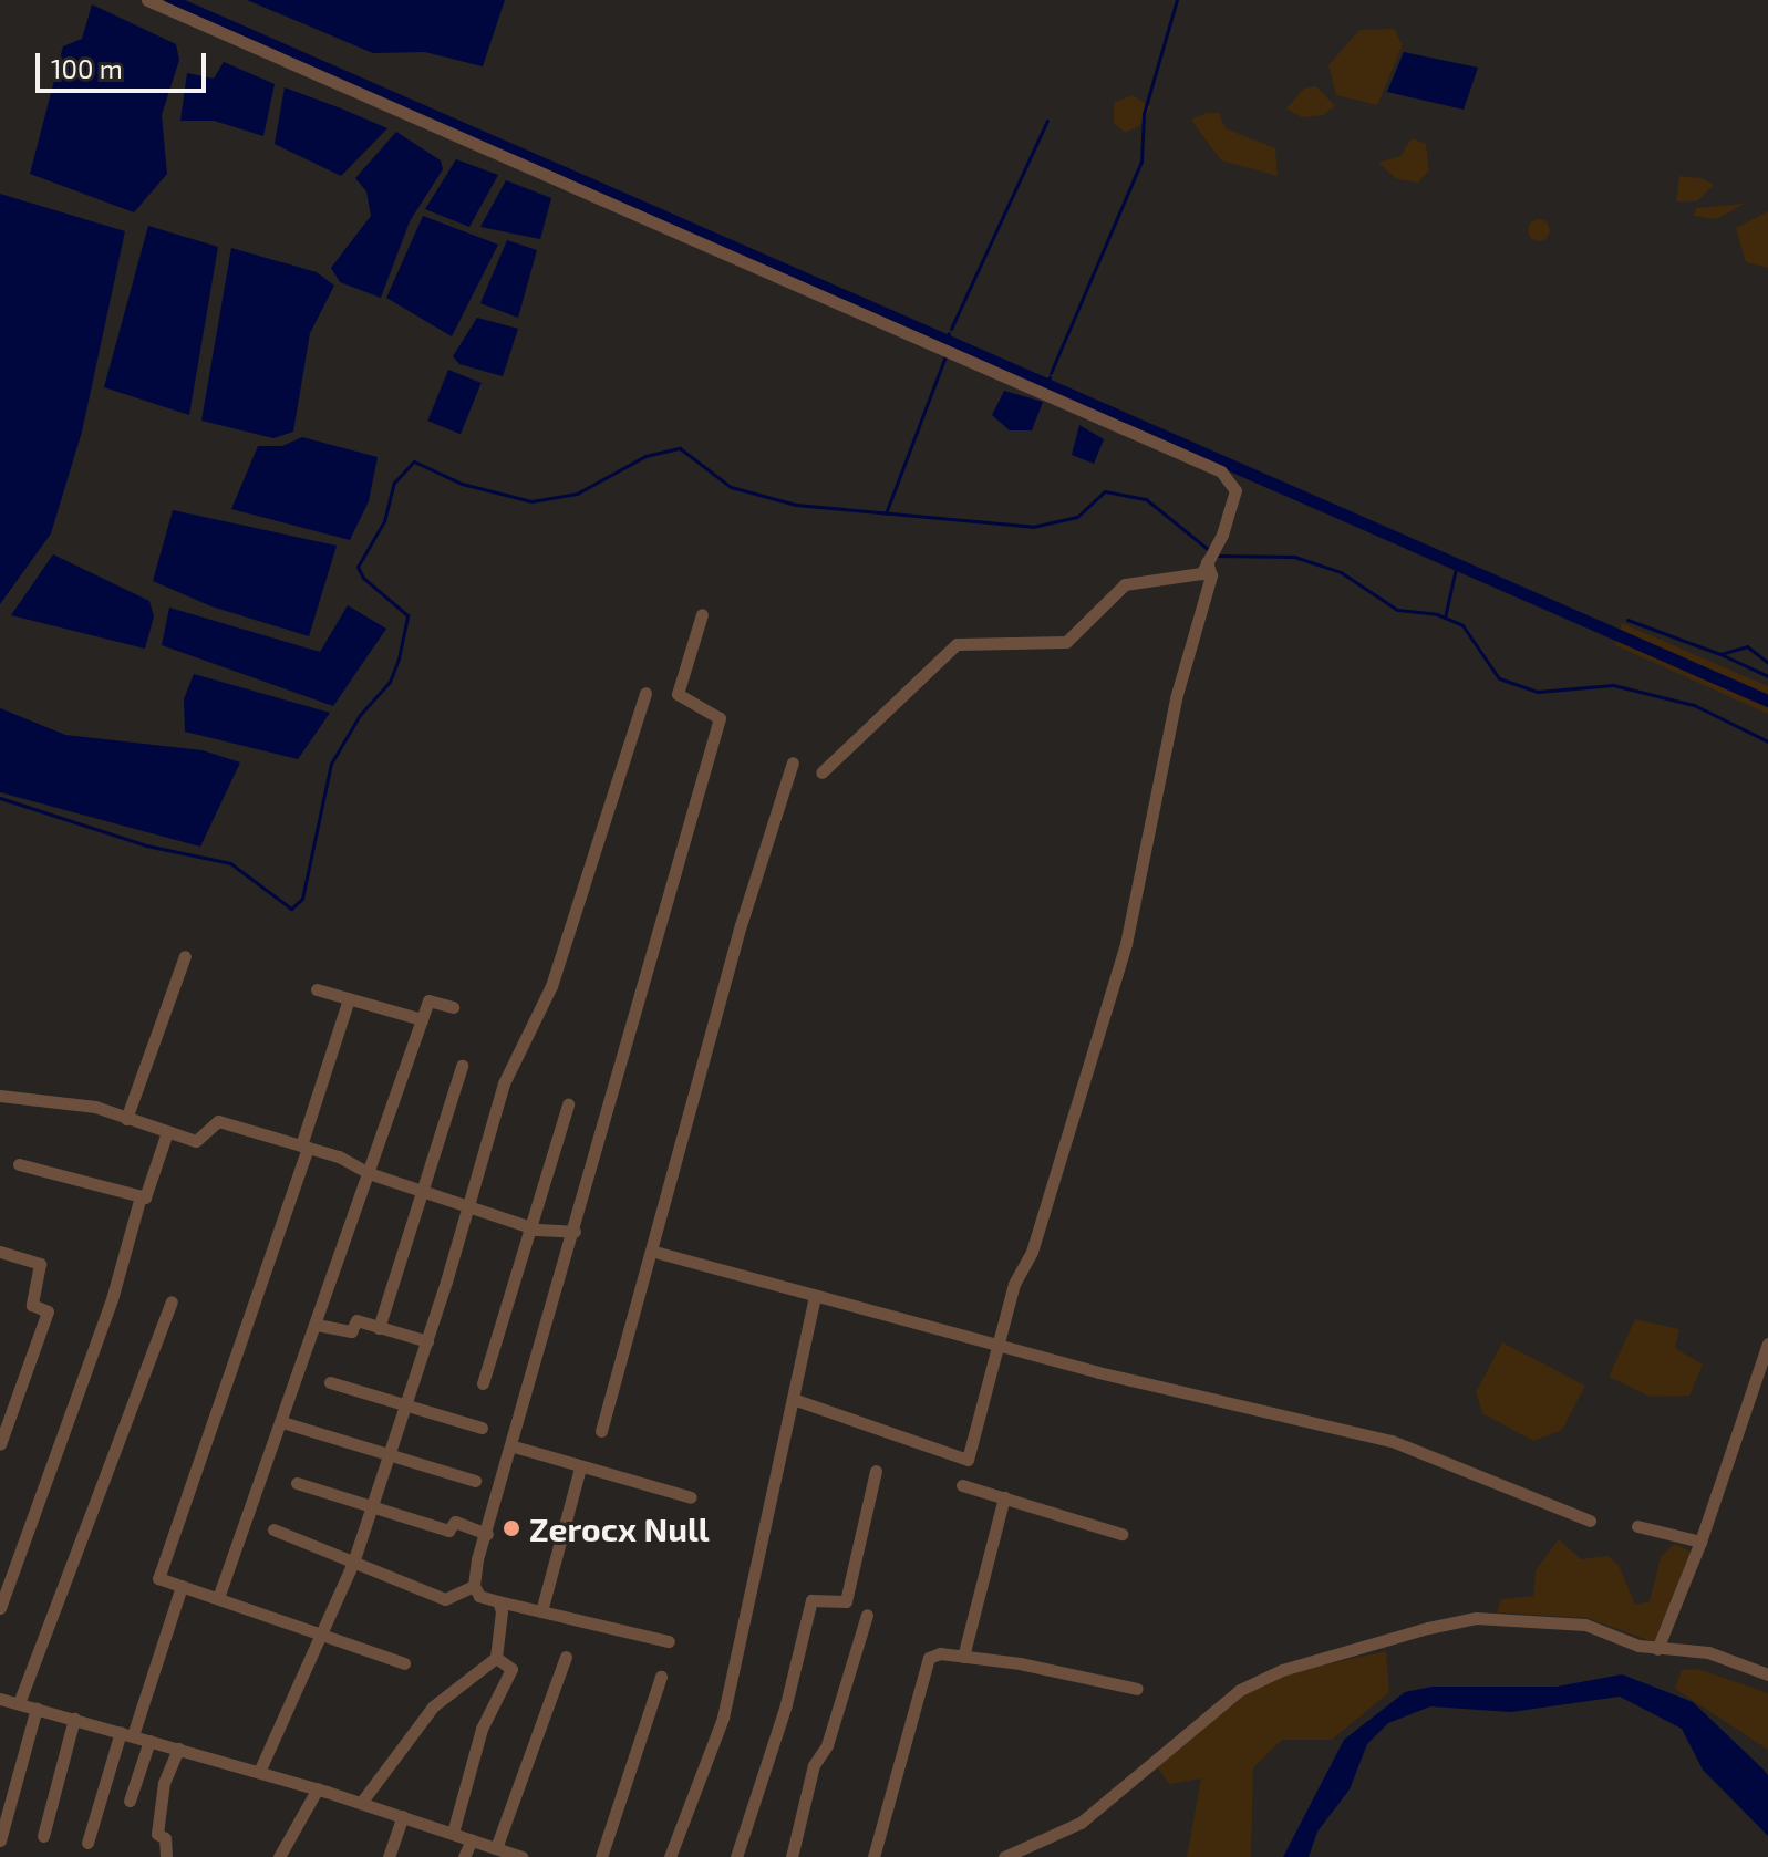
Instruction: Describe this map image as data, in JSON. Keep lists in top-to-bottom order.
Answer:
{
  "places": ["Zerocx Null"],
  "scale_bar": "100 m"
}
